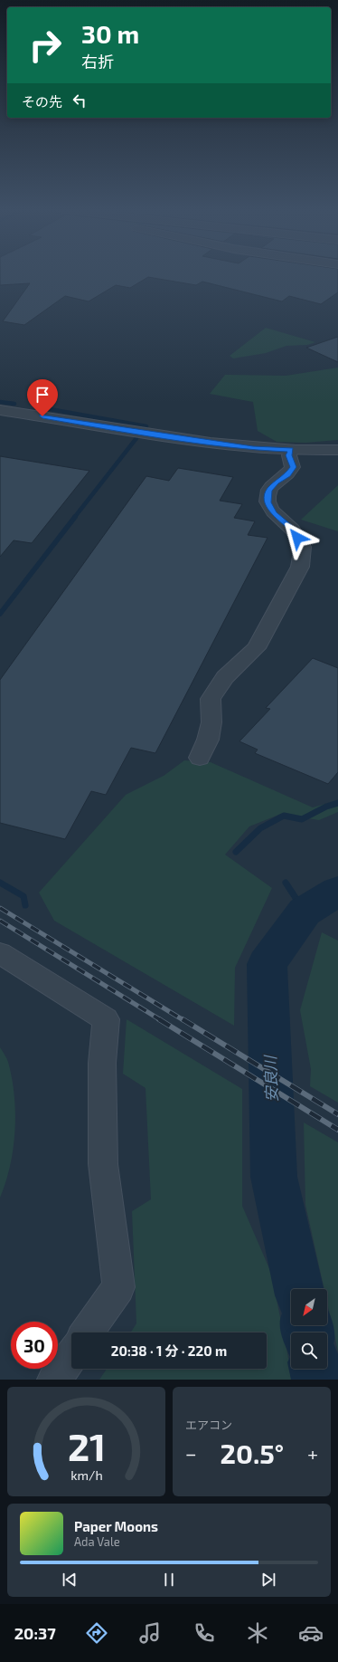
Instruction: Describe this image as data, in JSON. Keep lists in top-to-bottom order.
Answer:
{
  "water": ["安良川"],
  "north": "bottom left",
  "page": {
    "turn": ["30 m", "右折"],
    "then": "その先",
    "limit": "30",
    "trip": "20:38 · 1 分 · 220 m",
    "tile": "エアコン",
    "heat": ["−", "20.5°", "+"],
    "song": ["Paper Moons", "Ada Vale"],
    "tabs": "20:37",
    "gauge": ["21", "km/h"]
  }
}
